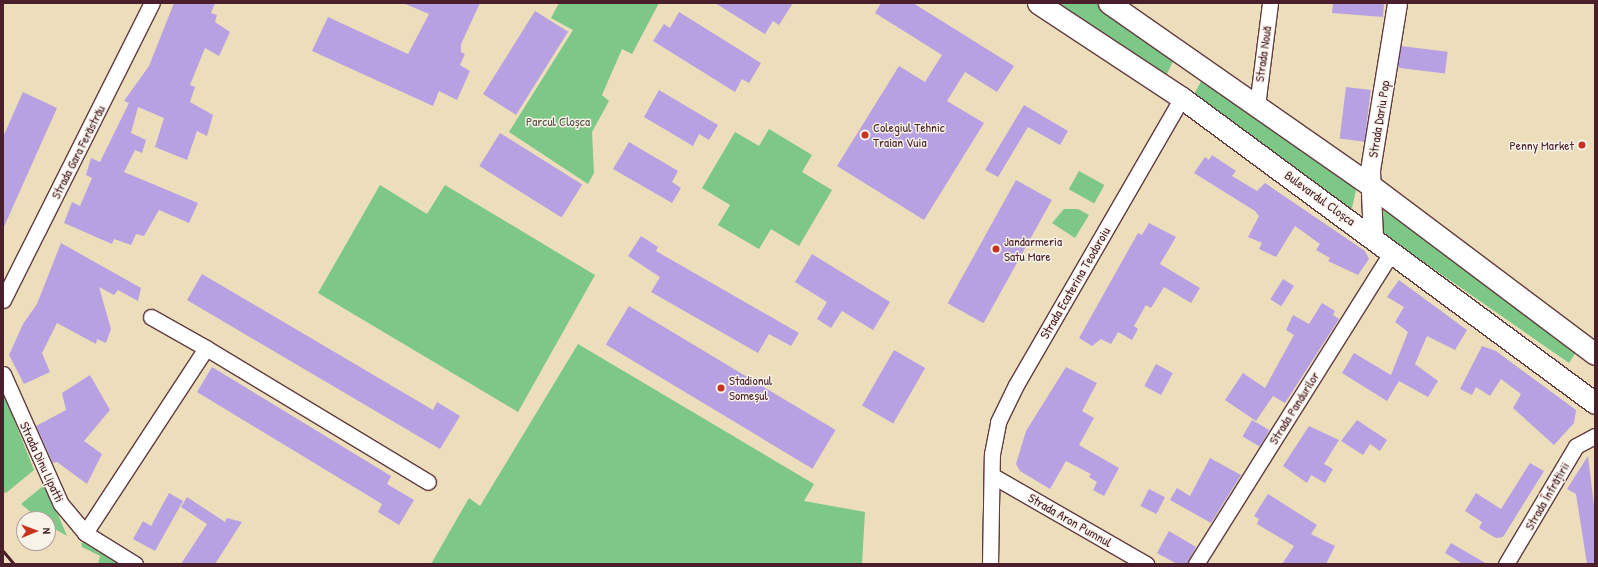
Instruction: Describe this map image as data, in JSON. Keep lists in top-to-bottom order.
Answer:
{
  "streets": {
    "main road": ["Bulevardul Cloșca"],
    "street": [
      "Strada Nouă",
      "Strada Dariu Pop",
      "Strada Gara Ferăstrău",
      "Strada Ecaterina Teodoroiu",
      "Strada Pandurilor",
      "Strada Dinu Lipatti",
      "Strada Înfrățirii",
      "Strada Aron Pumnul"
    ]
  },
  "crossings": [
    ["Strada Dariu Pop", "Bulevardul Cloșca"],
    ["Bulevardul Cloșca", "Strada Ecaterina Teodoroiu"],
    ["Bulevardul Cloșca", "Strada Pandurilor"],
    ["Strada Ecaterina Teodoroiu", "Strada Aron Pumnul"]
  ],
  "parks": ["Parcul Cloșca"],
  "places": [
    "Colegiul Tehnic Traian Vuia",
    "Penny Market",
    "Jandarmeria Satu Mare",
    "Stadionul Someșul"
  ],
  "north": "right"
}
